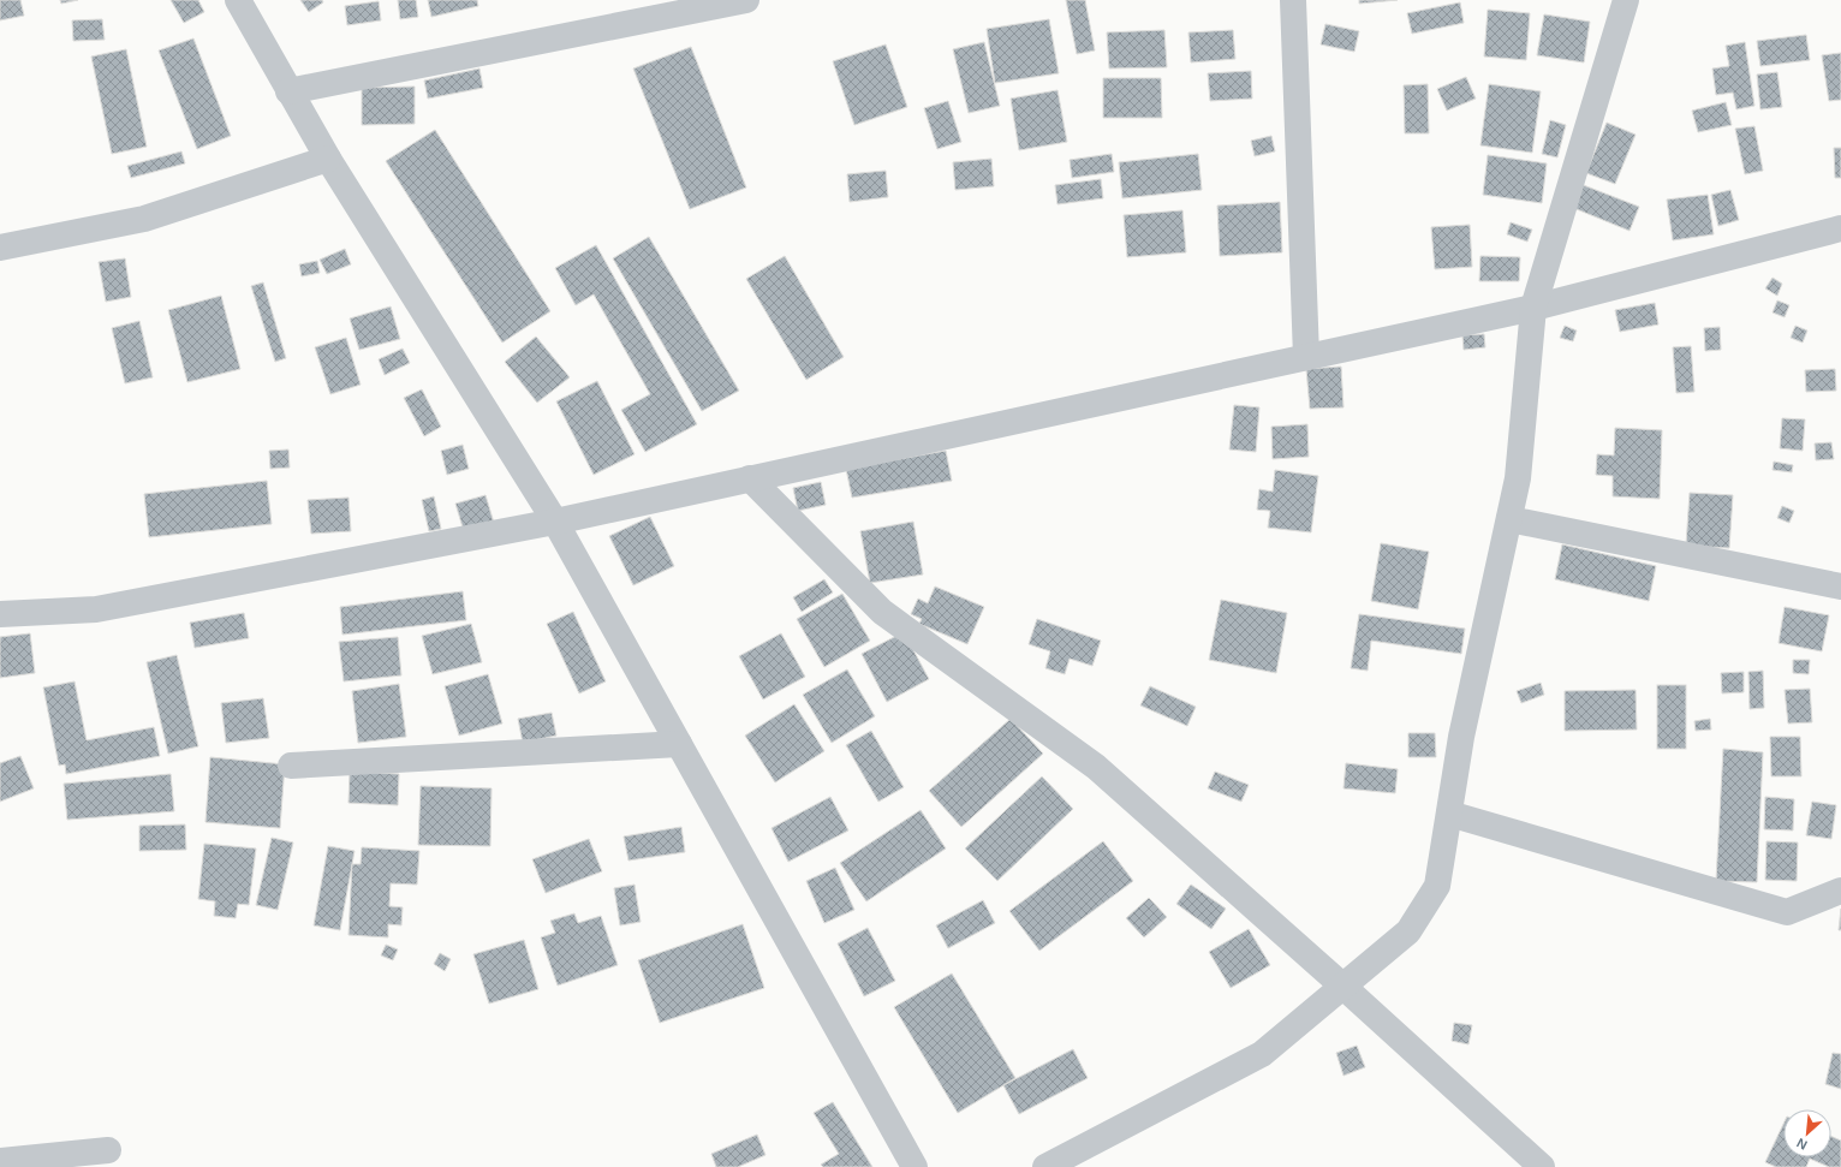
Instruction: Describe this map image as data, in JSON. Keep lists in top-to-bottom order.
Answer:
{
  "north": "bottom left"
}
